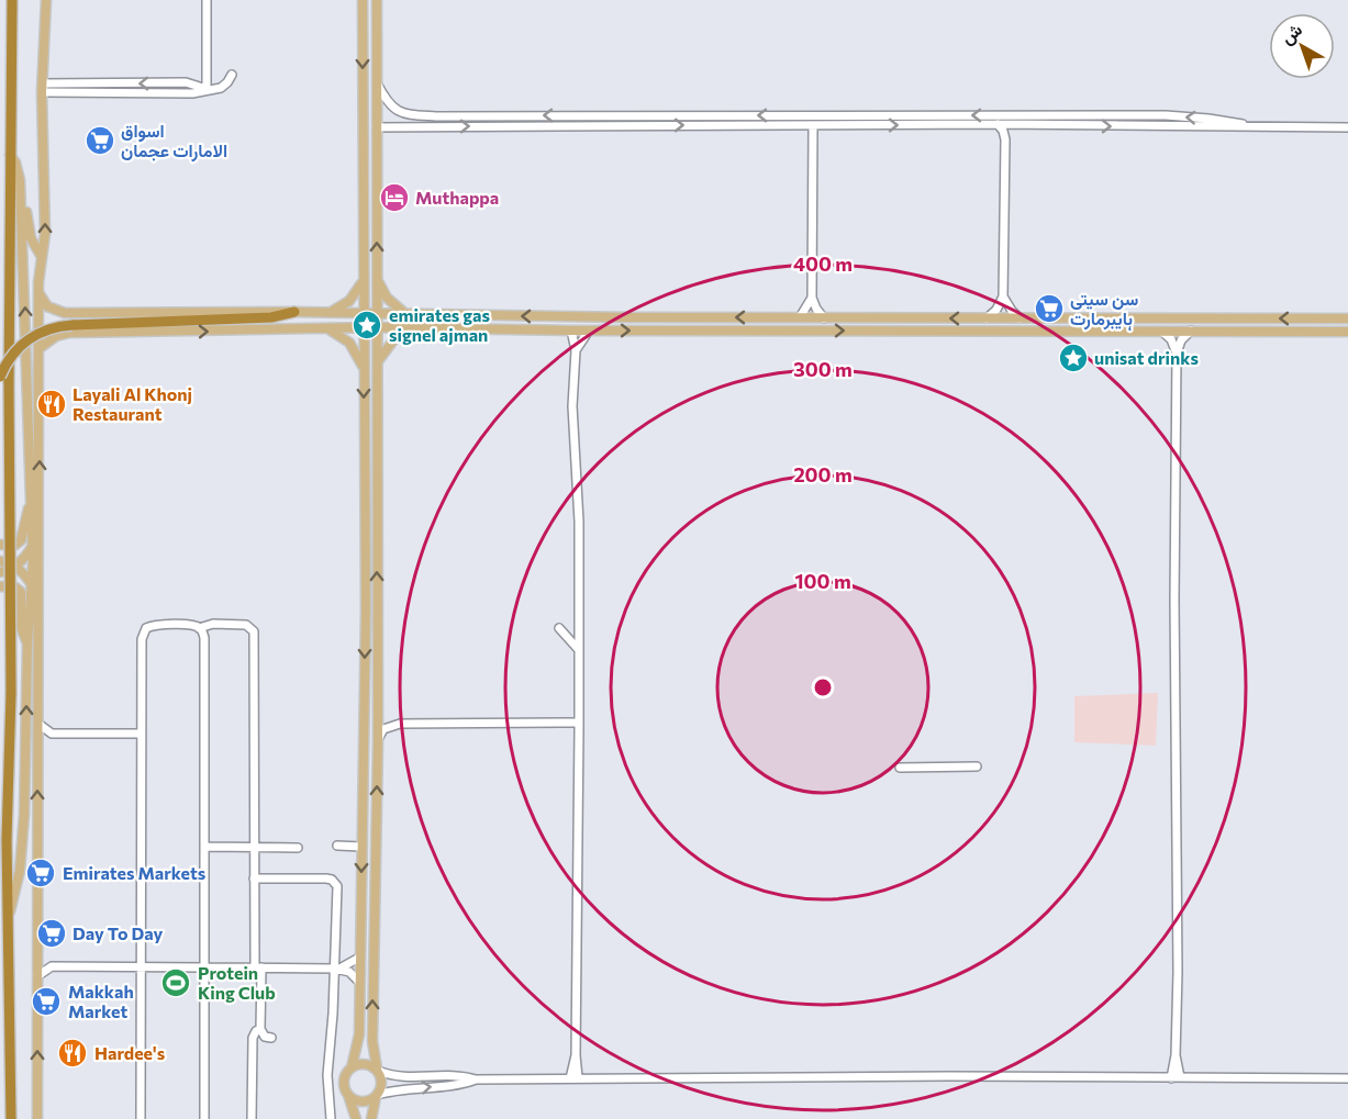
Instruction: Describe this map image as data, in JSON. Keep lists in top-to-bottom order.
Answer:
{
  "places": {
    "supermarket": [
      "اسواق الامارات عجمان",
      "سن سیتی ہایبرمارت",
      "Emirates Markets",
      "Day To Day",
      "Makkah Market"
    ],
    "hotel": ["Muthappa"],
    "place": ["emirates gas signel ajman", "unisat drinks"],
    "restaurant": ["Layali Al Khonj Restaurant", "Hardee's"],
    "sports": ["Protein King Club"]
  },
  "north": "top left",
  "rings": [
    "400 m",
    "300 m",
    "200 m",
    "100 m"
  ]
}
